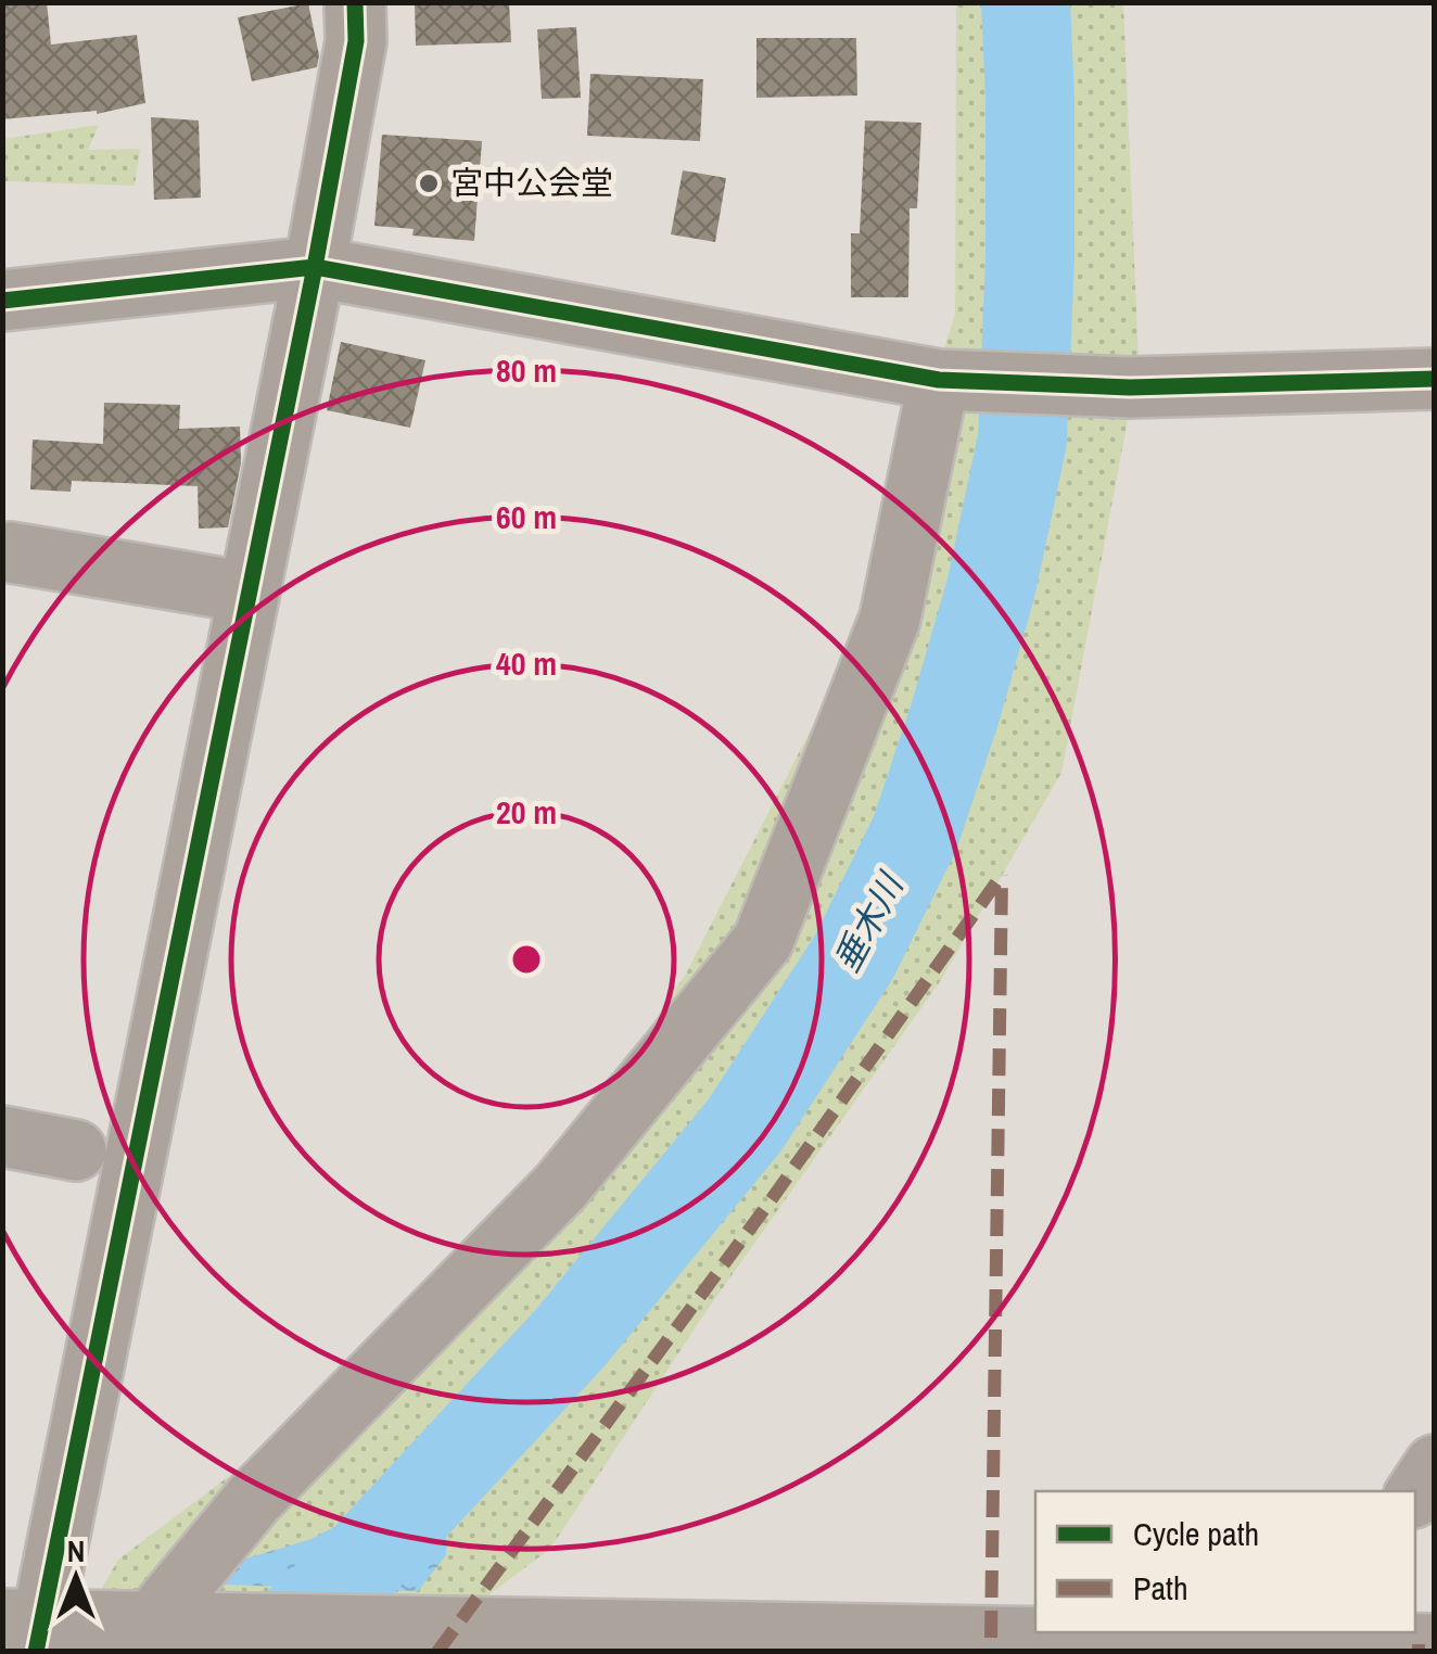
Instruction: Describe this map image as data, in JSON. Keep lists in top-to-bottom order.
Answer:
{
  "water": ["垂木川"],
  "places": ["宮中公会堂"],
  "legend": ["Cycle path", "Path"],
  "north": "top",
  "rings": [
    "80 m",
    "60 m",
    "40 m",
    "20 m"
  ]
}
